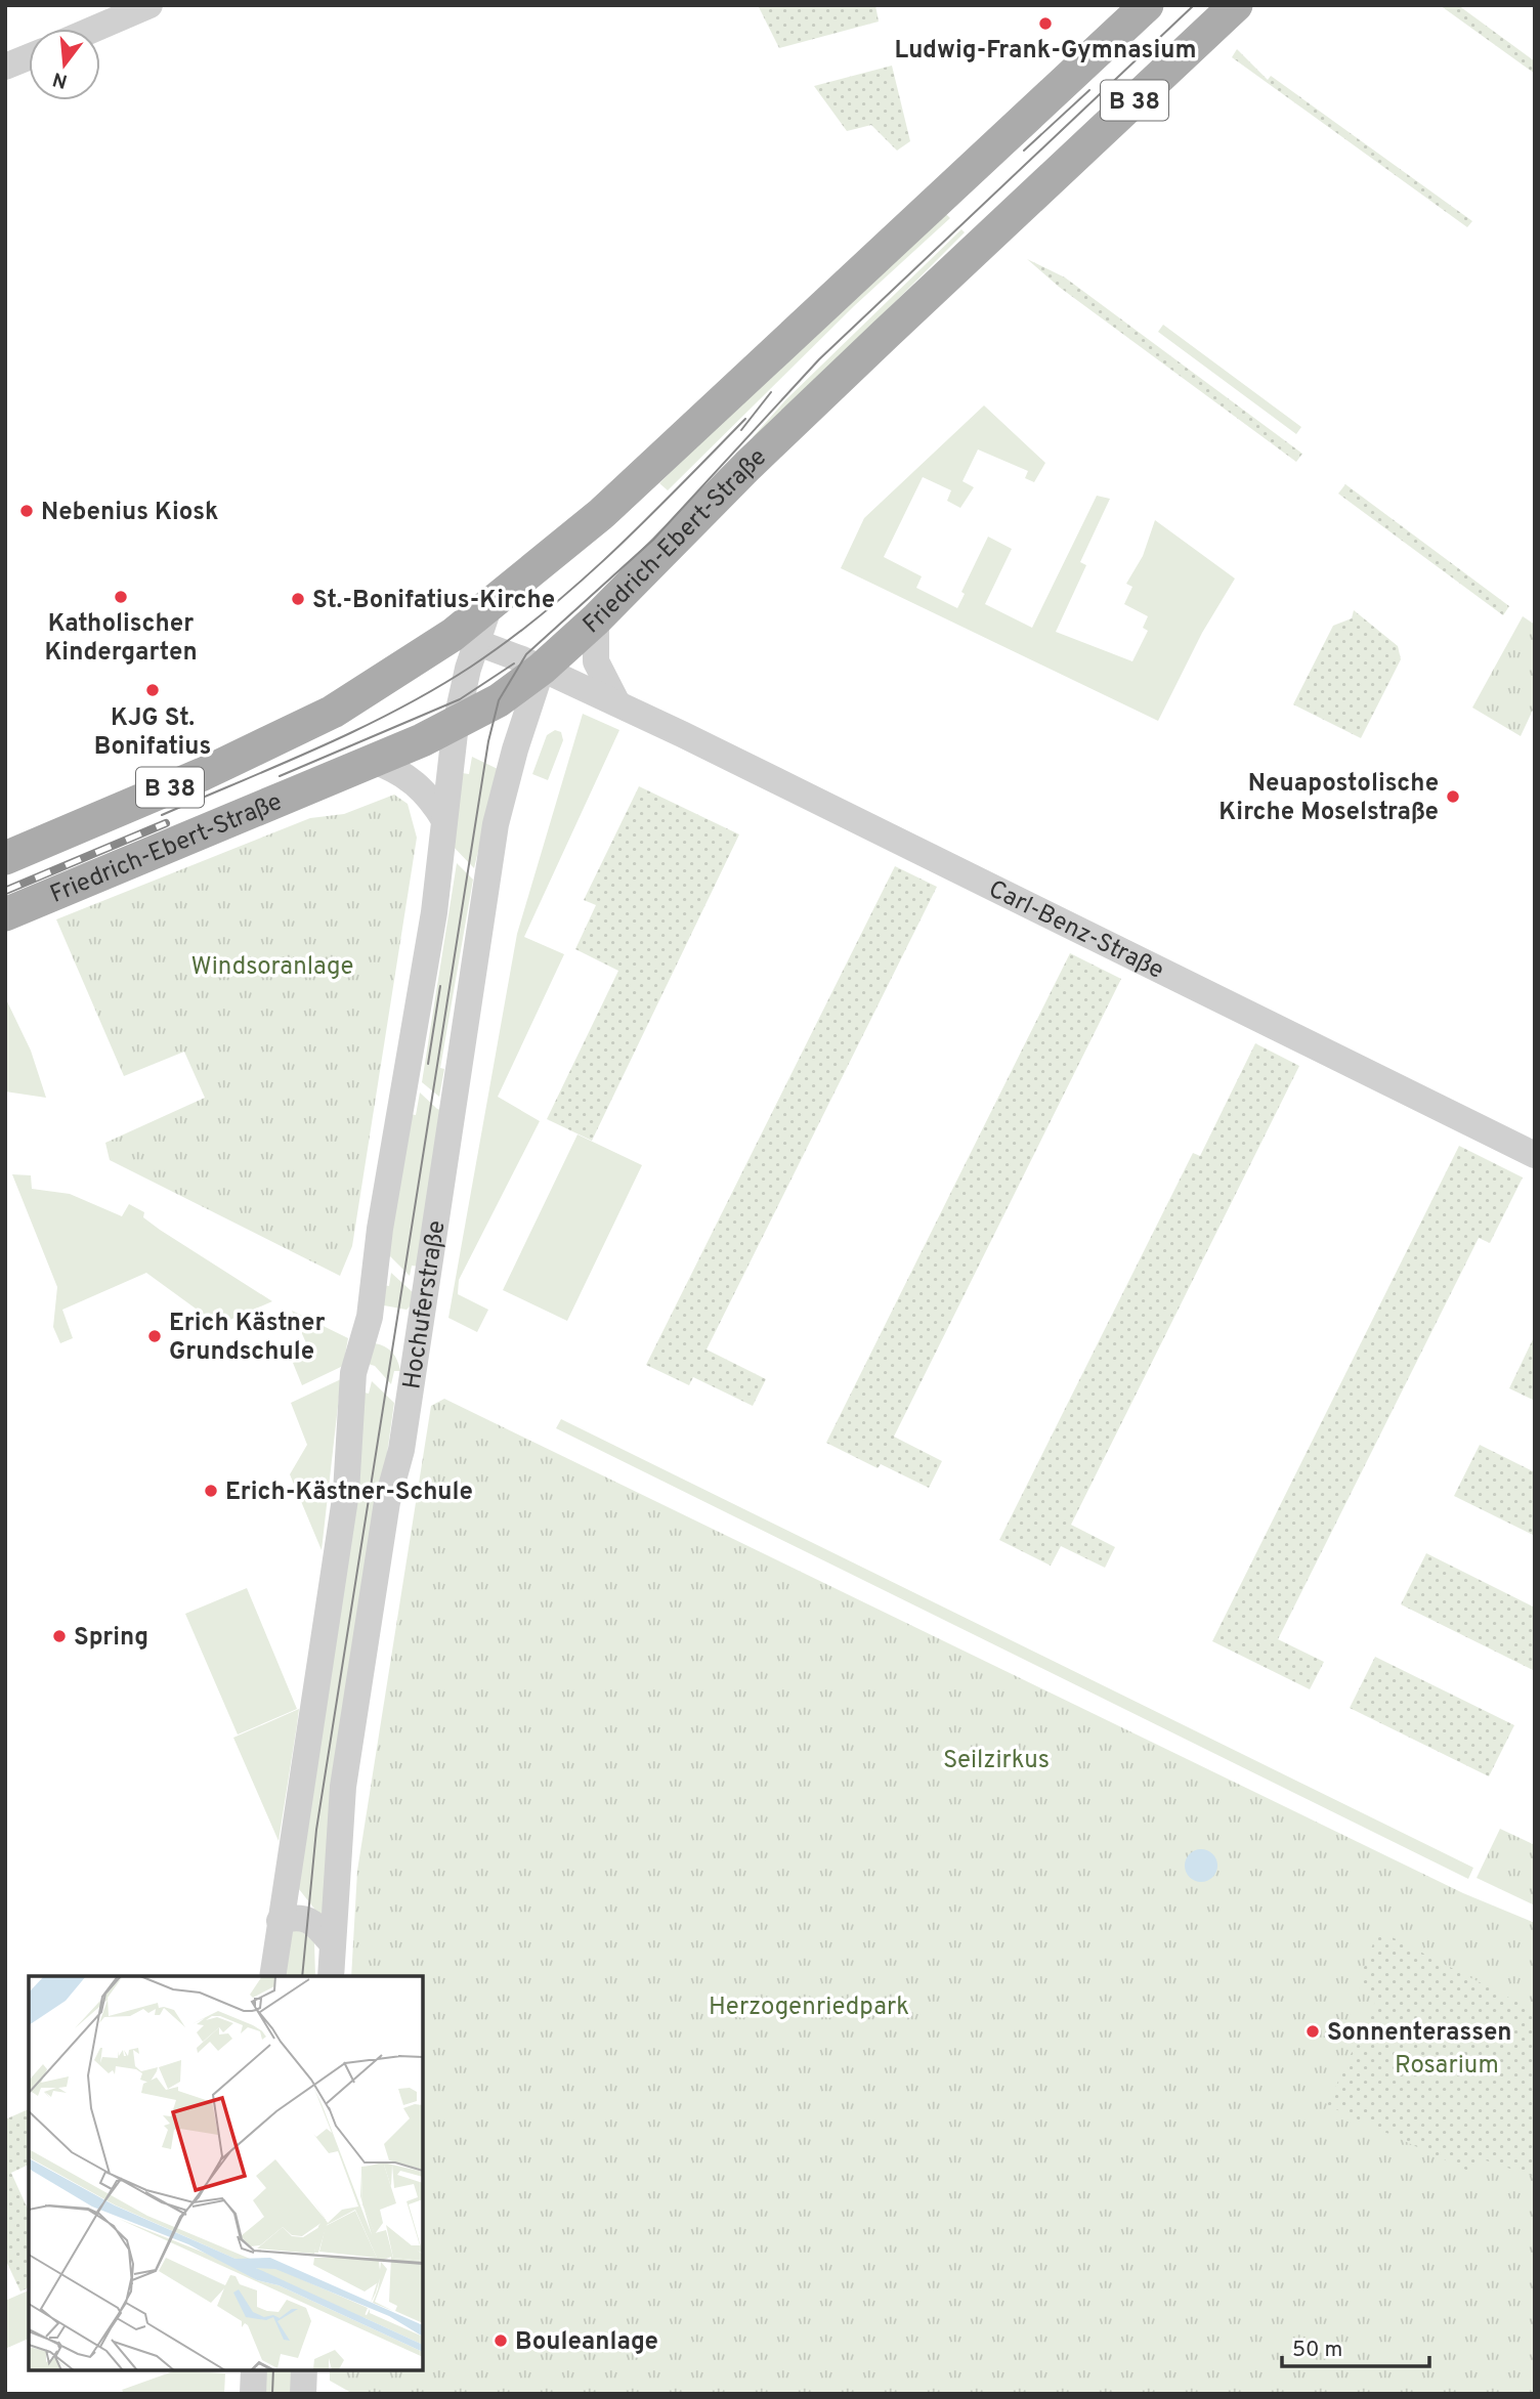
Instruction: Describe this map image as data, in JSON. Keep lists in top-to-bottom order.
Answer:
{
  "streets": {
    "main road": ["B 38", "Friedrich-Ebert-Straße"],
    "street": ["Carl-Benz-Straße", "Hochuferstraße"]
  },
  "crossings": [
    ["B 38", "Carl-Benz-Straße"],
    ["B 38", "Hochuferstraße"],
    ["Friedrich-Ebert-Straße", "Carl-Benz-Straße"],
    ["Friedrich-Ebert-Straße", "Hochuferstraße"],
    ["Carl-Benz-Straße", "Hochuferstraße"]
  ],
  "parks": [
    "Windsoranlage",
    "Seilzirkus",
    "Herzogenriedpark",
    "Rosarium"
  ],
  "places": [
    "Ludwig-Frank-Gymnasium",
    "Nebenius Kiosk",
    "Katholischer Kindergarten",
    "St.-Bonifatius-Kirche",
    "KJG St. Bonifatius",
    "Neuapostolische Kirche Moselstraße",
    "Erich Kästner Grundschule",
    "Erich-Kästner-Schule",
    "Spring",
    "Sonnenterassen",
    "Bouleanlage"
  ],
  "scale_bar": "50 m",
  "north": "bottom"
}
